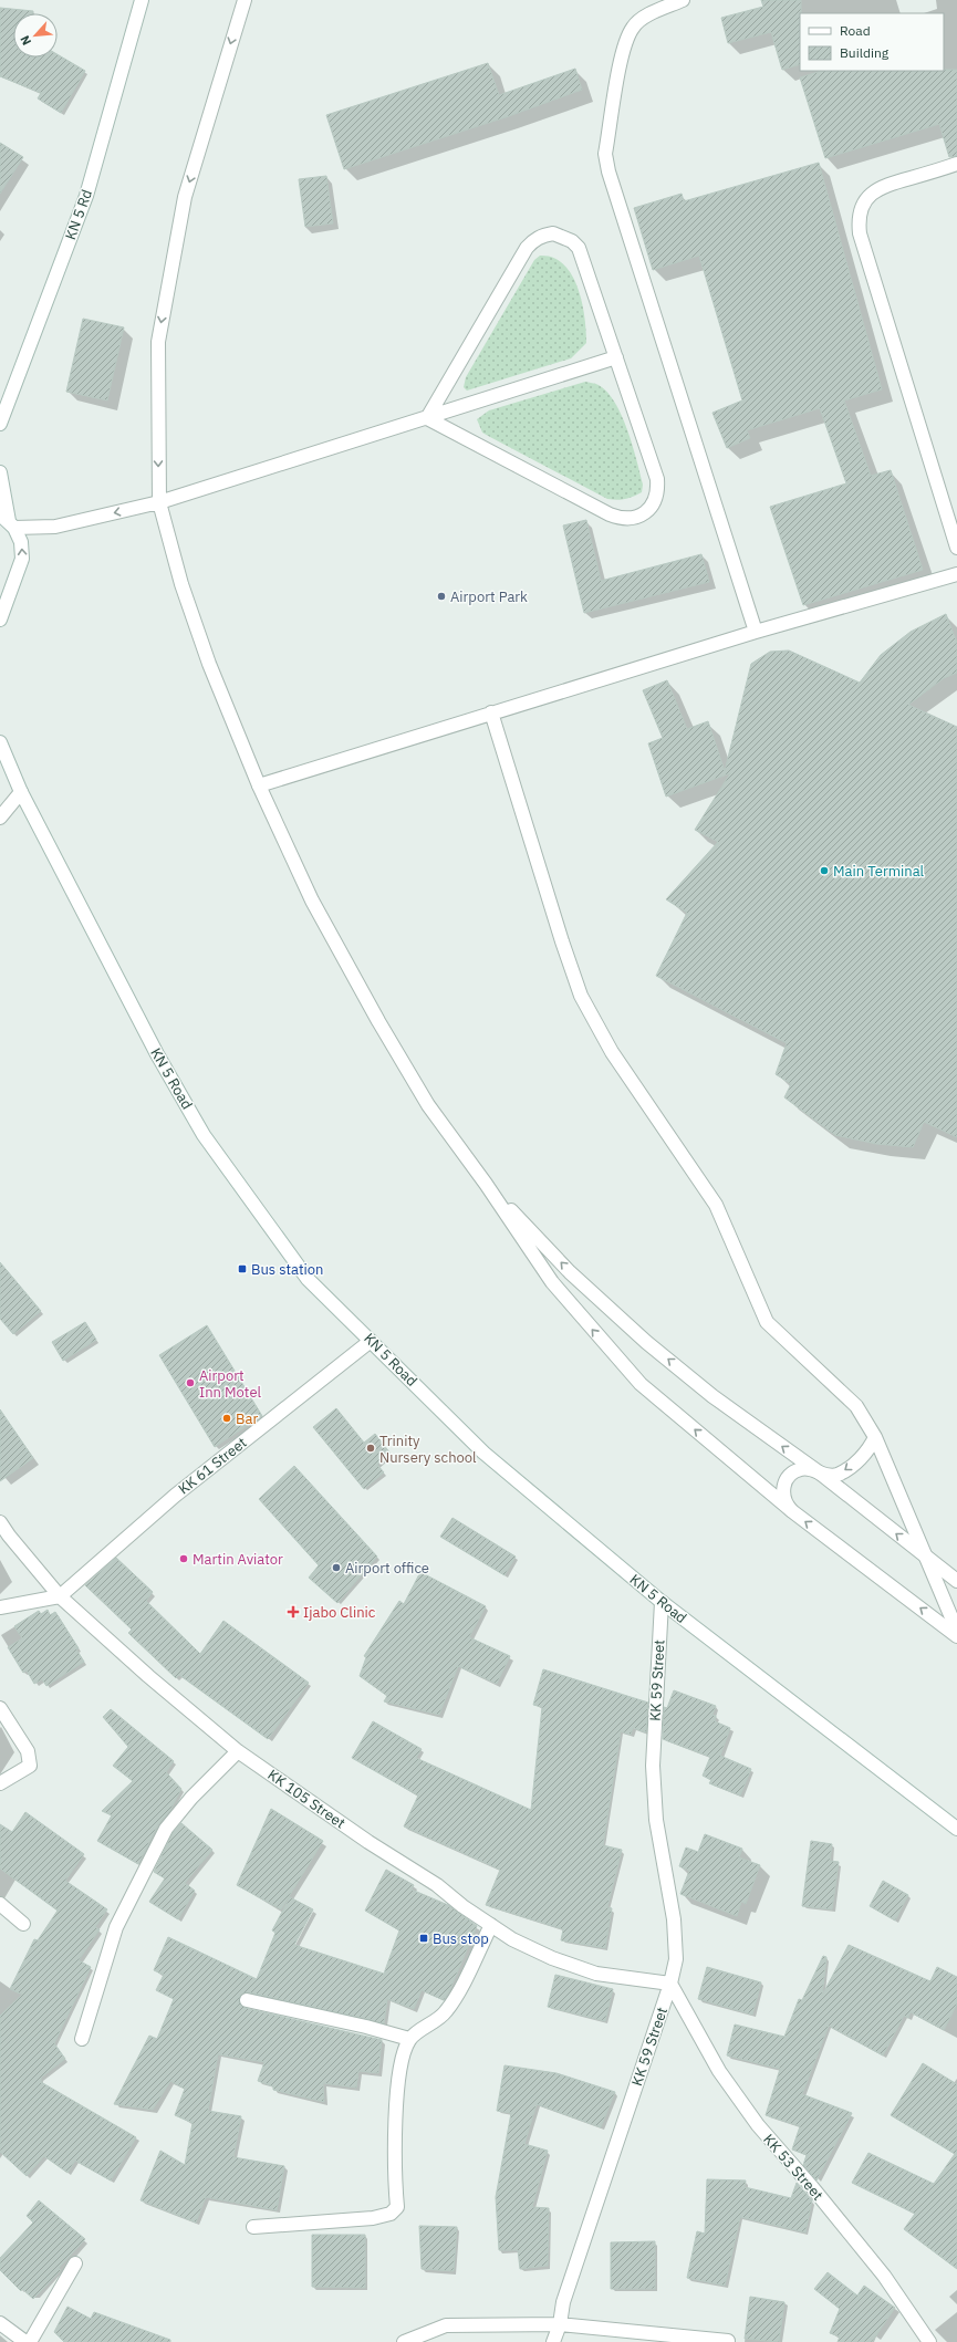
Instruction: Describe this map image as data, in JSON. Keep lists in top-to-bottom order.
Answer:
{
  "streets": {
    "street": [
      "KN 5 Rd",
      "KN 5 Road",
      "KK 61 Street",
      "KK 59 Street",
      "KK 105 Street",
      "KK 53 Street"
    ]
  },
  "crossings": [
    ["KN 5 Road", "KK 61 Street"],
    ["KN 5 Road", "KK 59 Street"],
    ["KK 61 Street", "KK 105 Street"],
    ["KK 59 Street", "KK 105 Street"],
    ["KK 59 Street", "KK 53 Street"],
    ["KK 105 Street", "KK 53 Street"]
  ],
  "places": {
    "other": [
      "Airport Park",
      "Main Terminal",
      "Airport Inn Motel",
      "Bar",
      "Trinity Nursery school",
      "Martin Aviator",
      "Airport office"
    ],
    "transit": ["Bus station", "Bus stop"],
    "health": ["Ijabo Clinic"]
  },
  "legend": ["Road", "Building"],
  "north": "bottom left"
}
